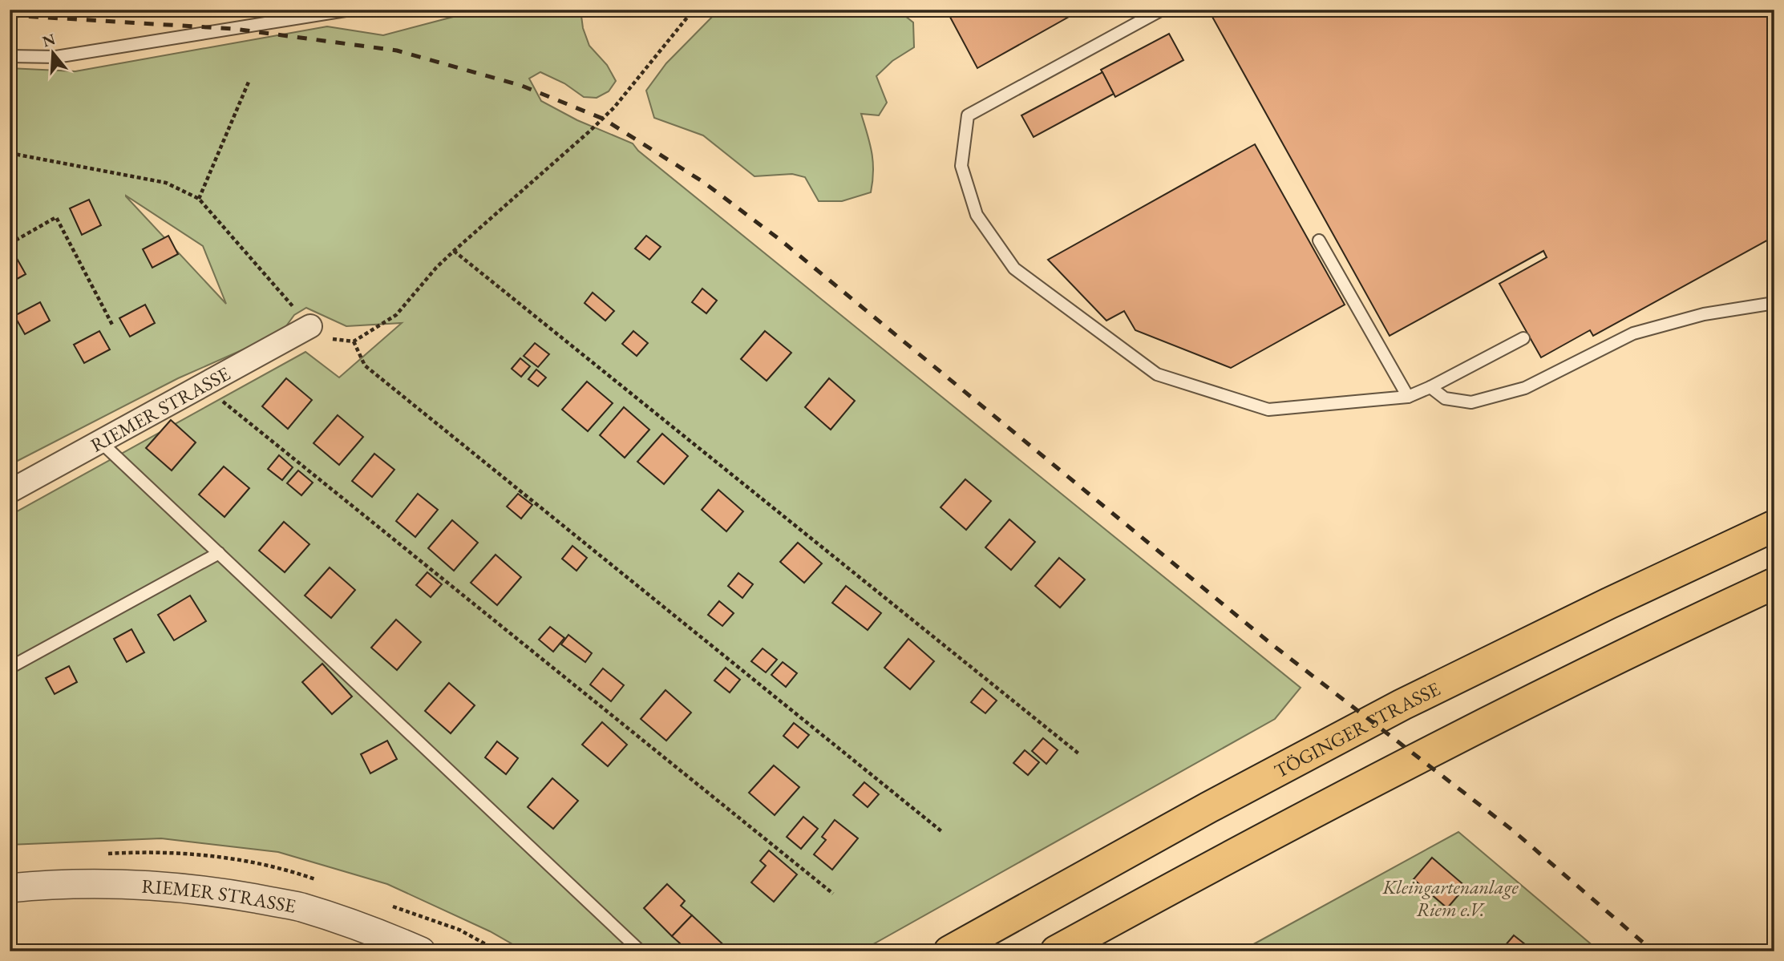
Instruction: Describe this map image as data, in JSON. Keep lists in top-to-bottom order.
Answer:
{
  "streets": {
    "highway": ["TÖGINGER STRASSE"],
    "street": ["RIEMER STRASSE"]
  },
  "parks": ["Kleingartenanlage Riem e.V."],
  "north": "top"
}
